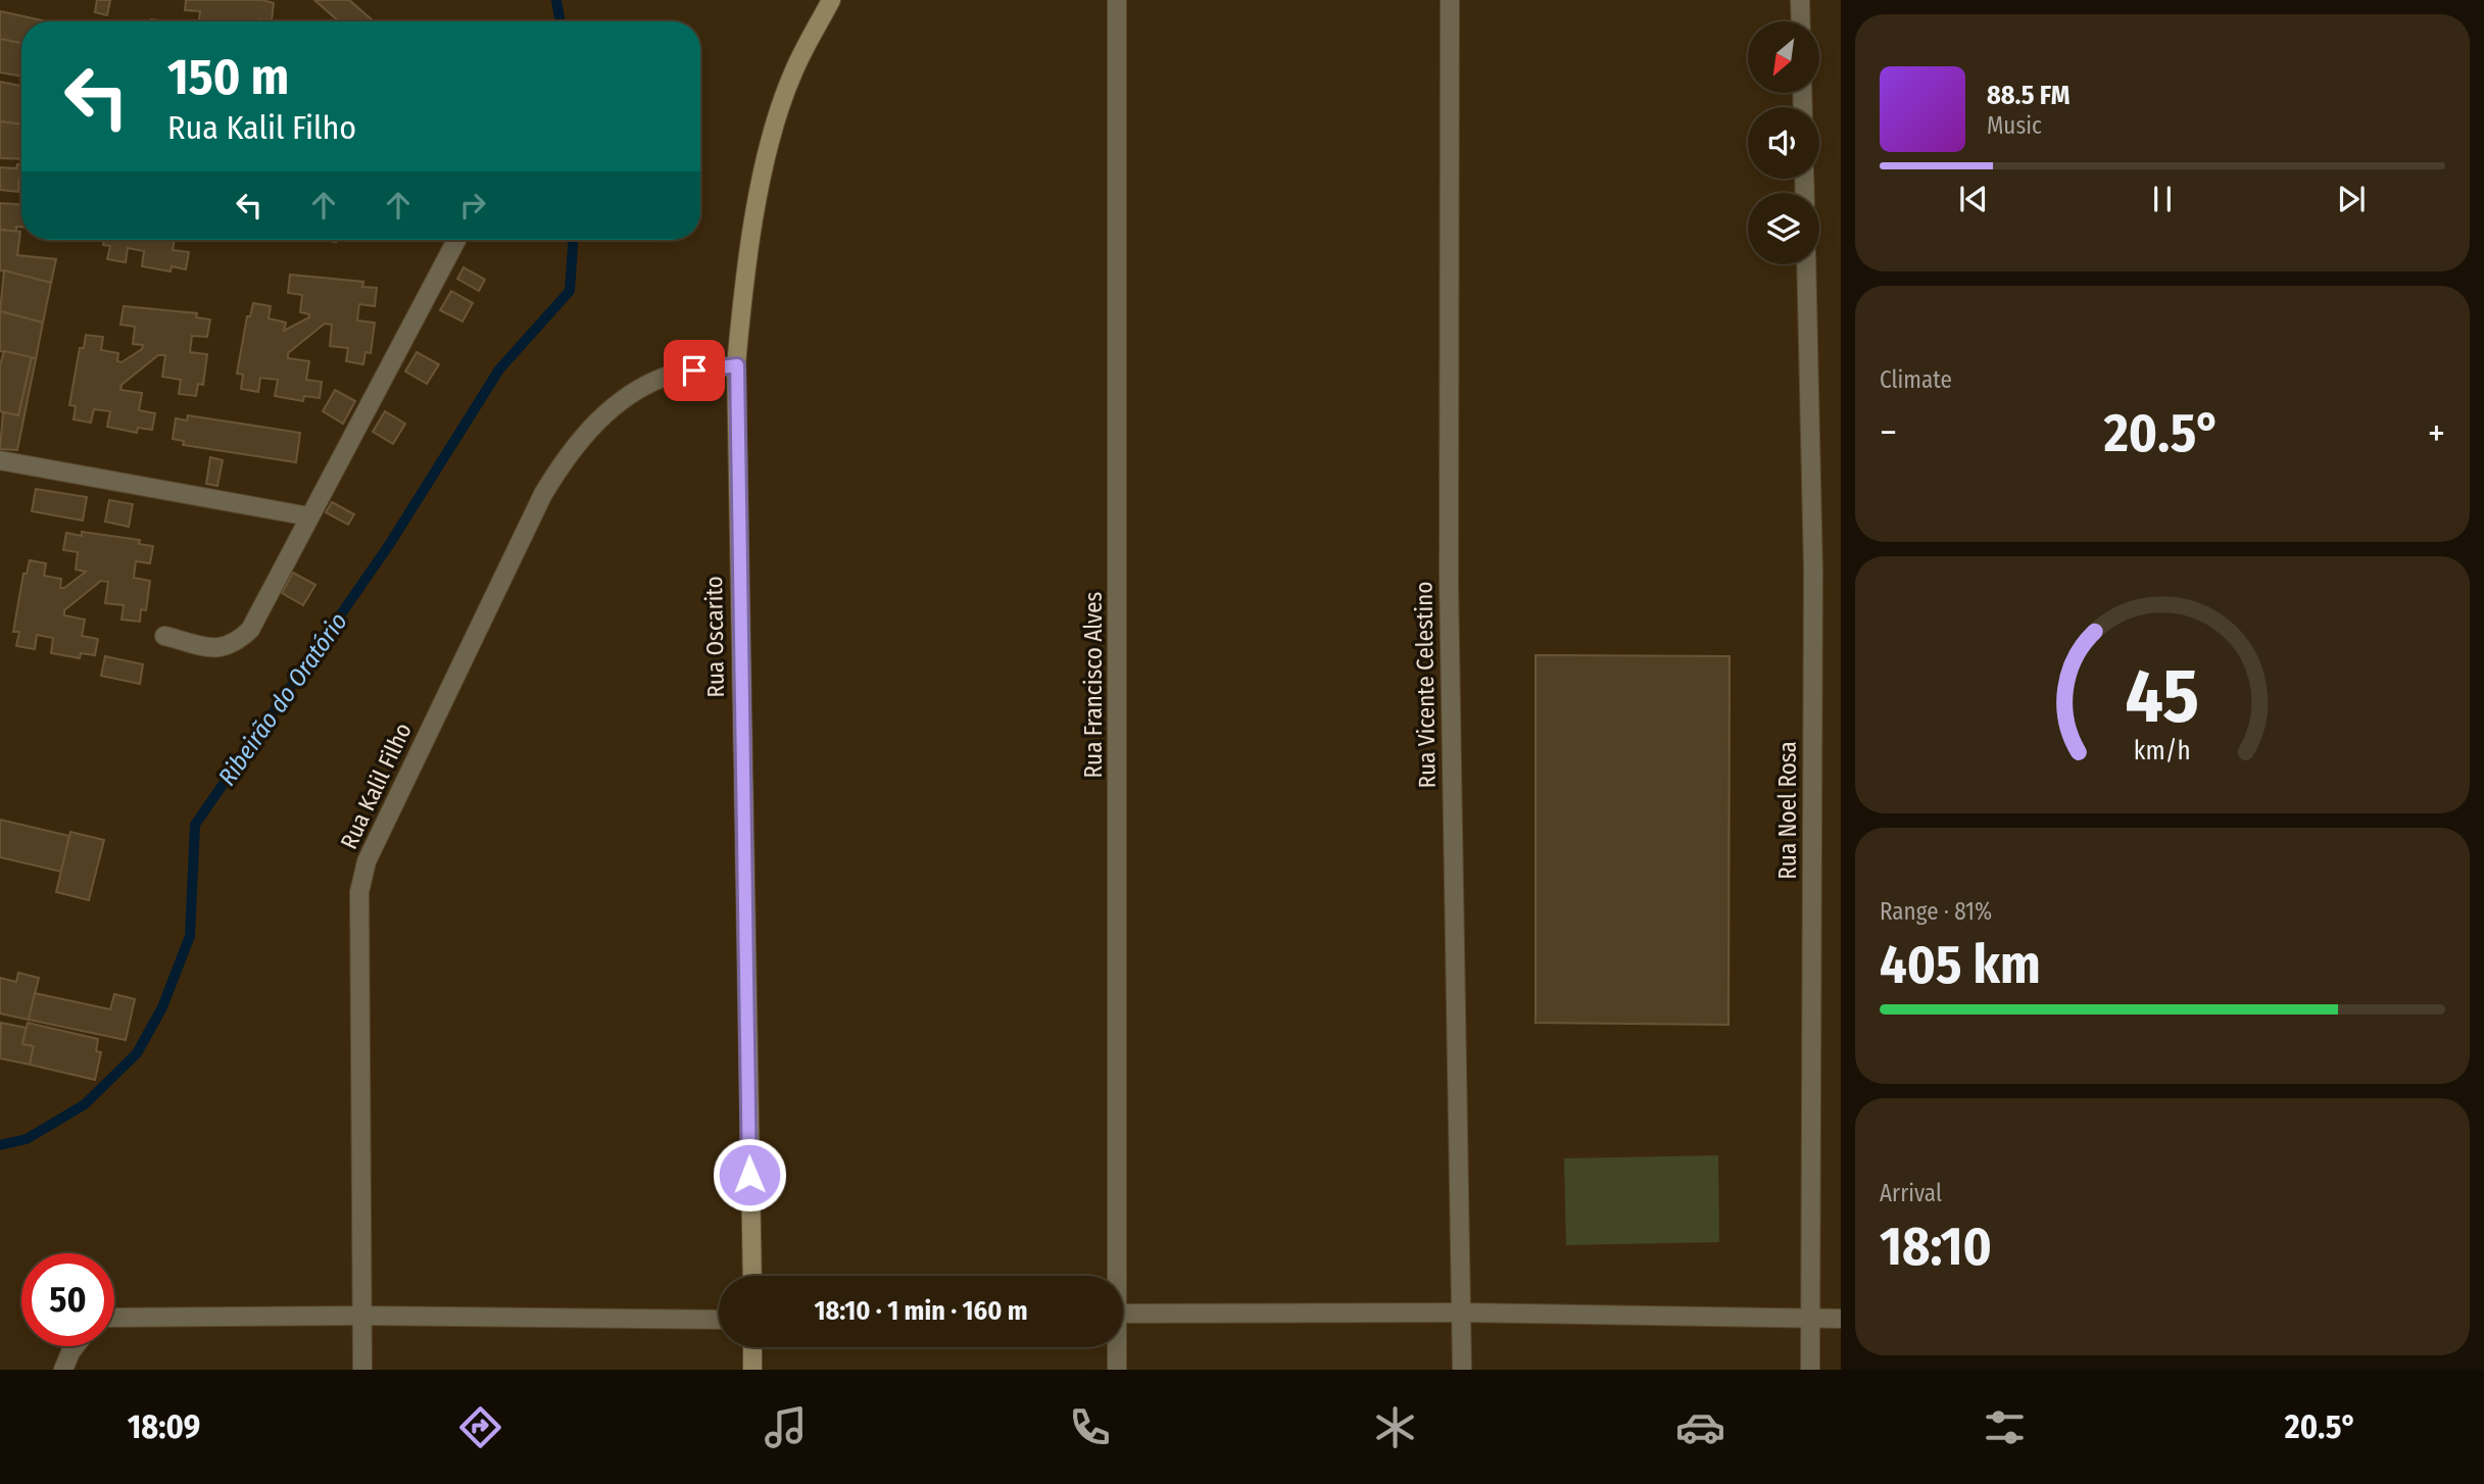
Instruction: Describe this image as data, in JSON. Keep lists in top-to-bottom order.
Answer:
{
  "streets": {
    "main road": ["Rua Oscarito"],
    "street": [
      "Rua Francisco Alves",
      "Rua Vicente Celestino",
      "Rua Kalil Filho",
      "Rua Noel Rosa"
    ]
  },
  "crossings": [
    ["Rua Oscarito", "Rua Kalil Filho"]
  ],
  "water": ["Ribeirão do Oratório"],
  "north": "bottom left",
  "page": {
    "turn": ["150 m", "Rua Kalil Filho"],
    "song": ["88.5 FM", "Music"],
    "tile": [
      "Climate",
      ["Range · 81%", "405 km"],
      ["Arrival", "18:10"]
    ],
    "heat": ["−", "20.5°", "+"],
    "limit": "50",
    "trip": "18:10 · 1 min · 160 m",
    "tabs": ["18:09", "20.5°"],
    "gauge": ["45", "km/h"]
  }
}
